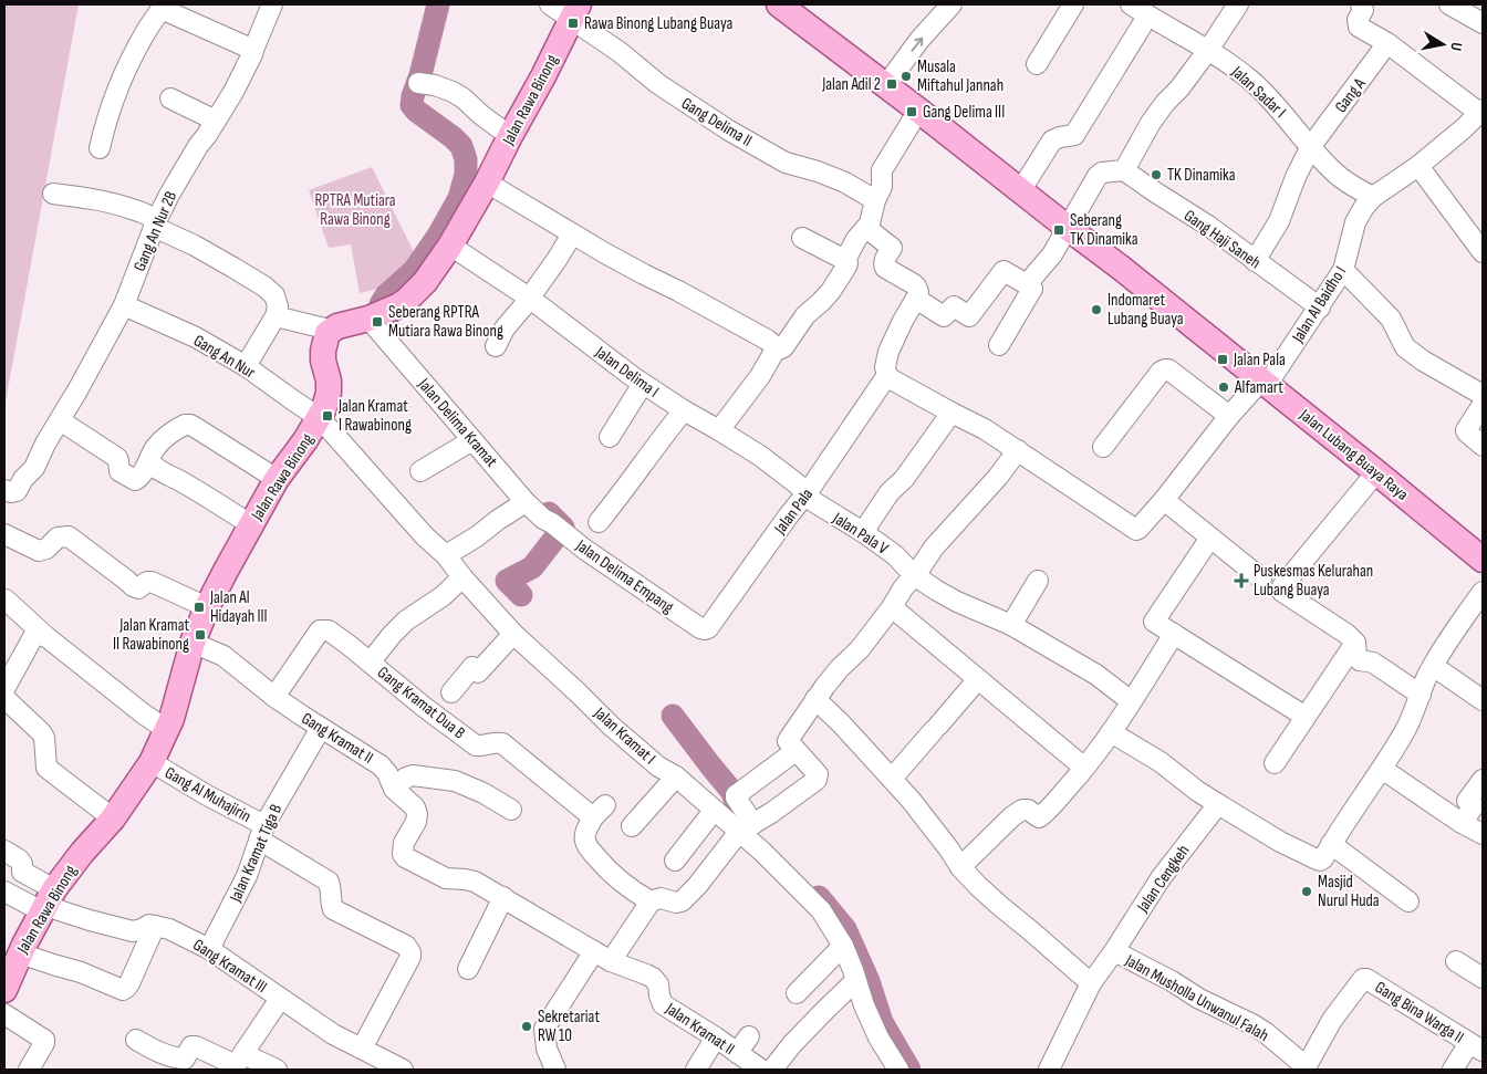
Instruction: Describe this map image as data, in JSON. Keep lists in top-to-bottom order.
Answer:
{
  "streets": {
    "main road": ["Jalan Rawa Binong", "Jalan Lubang Buaya Raya"],
    "street": [
      "Jalan Sadar I",
      "Gang A",
      "Gang Delima II",
      "Gang An Nur 2B",
      "Gang Haji Saneh",
      "Jalan Al Baidho I",
      "Gang An Nur",
      "Jalan Delima I",
      "Jalan Delima Kramat",
      "Jalan Pala",
      "Jalan Pala V",
      "Jalan Delima Empang",
      "Gang Kramat Dua B",
      "Jalan Kramat I",
      "Gang Kramat II",
      "Gang Al Muhajirin",
      "Jalan Kramat Tiga B",
      "Jalan Cengkeh",
      "Gang Kramat III",
      "Jalan Musholla Unwanul Falah",
      "Gang Bina Warga II",
      "Jalan Kramat II"
    ]
  },
  "crossings": [
    ["Jalan Sadar I", "Gang A"],
    ["Jalan Sadar I", "Jalan Al Baidho I"],
    ["Gang A", "Gang Haji Saneh"],
    ["Jalan Rawa Binong", "Gang Delima II"],
    ["Jalan Rawa Binong", "Gang An Nur"],
    ["Jalan Rawa Binong", "Jalan Delima I"],
    ["Jalan Rawa Binong", "Jalan Delima Kramat"],
    ["Jalan Rawa Binong", "Jalan Kramat I"],
    ["Jalan Rawa Binong", "Gang Kramat II"],
    ["Jalan Rawa Binong", "Gang Al Muhajirin"],
    ["Jalan Rawa Binong", "Gang Kramat III"],
    ["Gang An Nur 2B", "Gang An Nur"],
    ["Gang Haji Saneh", "Jalan Al Baidho I"],
    ["Jalan Al Baidho I", "Jalan Lubang Buaya Raya"],
    ["Gang An Nur", "Jalan Kramat I"],
    ["Jalan Delima I", "Jalan Pala"],
    ["Jalan Delima I", "Jalan Pala V"],
    ["Jalan Delima Kramat", "Jalan Delima Empang"],
    ["Jalan Pala", "Jalan Pala V"],
    ["Jalan Pala", "Jalan Delima Empang"],
    ["Gang Kramat II", "Jalan Kramat Tiga B"],
    ["Gang Kramat II", "Jalan Kramat II"],
    ["Gang Al Muhajirin", "Jalan Kramat Tiga B"],
    ["Gang Al Muhajirin", "Gang Kramat III"],
    ["Jalan Kramat Tiga B", "Gang Kramat III"],
    ["Jalan Cengkeh", "Jalan Musholla Unwanul Falah"],
    ["Jalan Musholla Unwanul Falah", "Gang Bina Warga II"]
  ],
  "parks": ["RPTRA Mutiara Rawa Binong"],
  "places": {
    "transit": [
      "Rawa Binong Lubang Buaya",
      "Jalan Adil 2",
      "Gang Delima III",
      "Seberang TK Dinamika",
      "Seberang RPTRA Mutiara Rawa Binong",
      "Jalan Pala",
      "Jalan Kramat I Rawabinong",
      "Jalan Al Hidayah III",
      "Jalan Kramat II Rawabinong"
    ],
    "other": [
      "Musala Miftahul Jannah",
      "TK Dinamika",
      "Indomaret Lubang Buaya",
      "Alfamart",
      "Masjid Nurul Huda",
      "Sekretariat RW 10"
    ],
    "health": ["Puskesmas Kelurahan Lubang Buaya"]
  },
  "north": "right"
}
